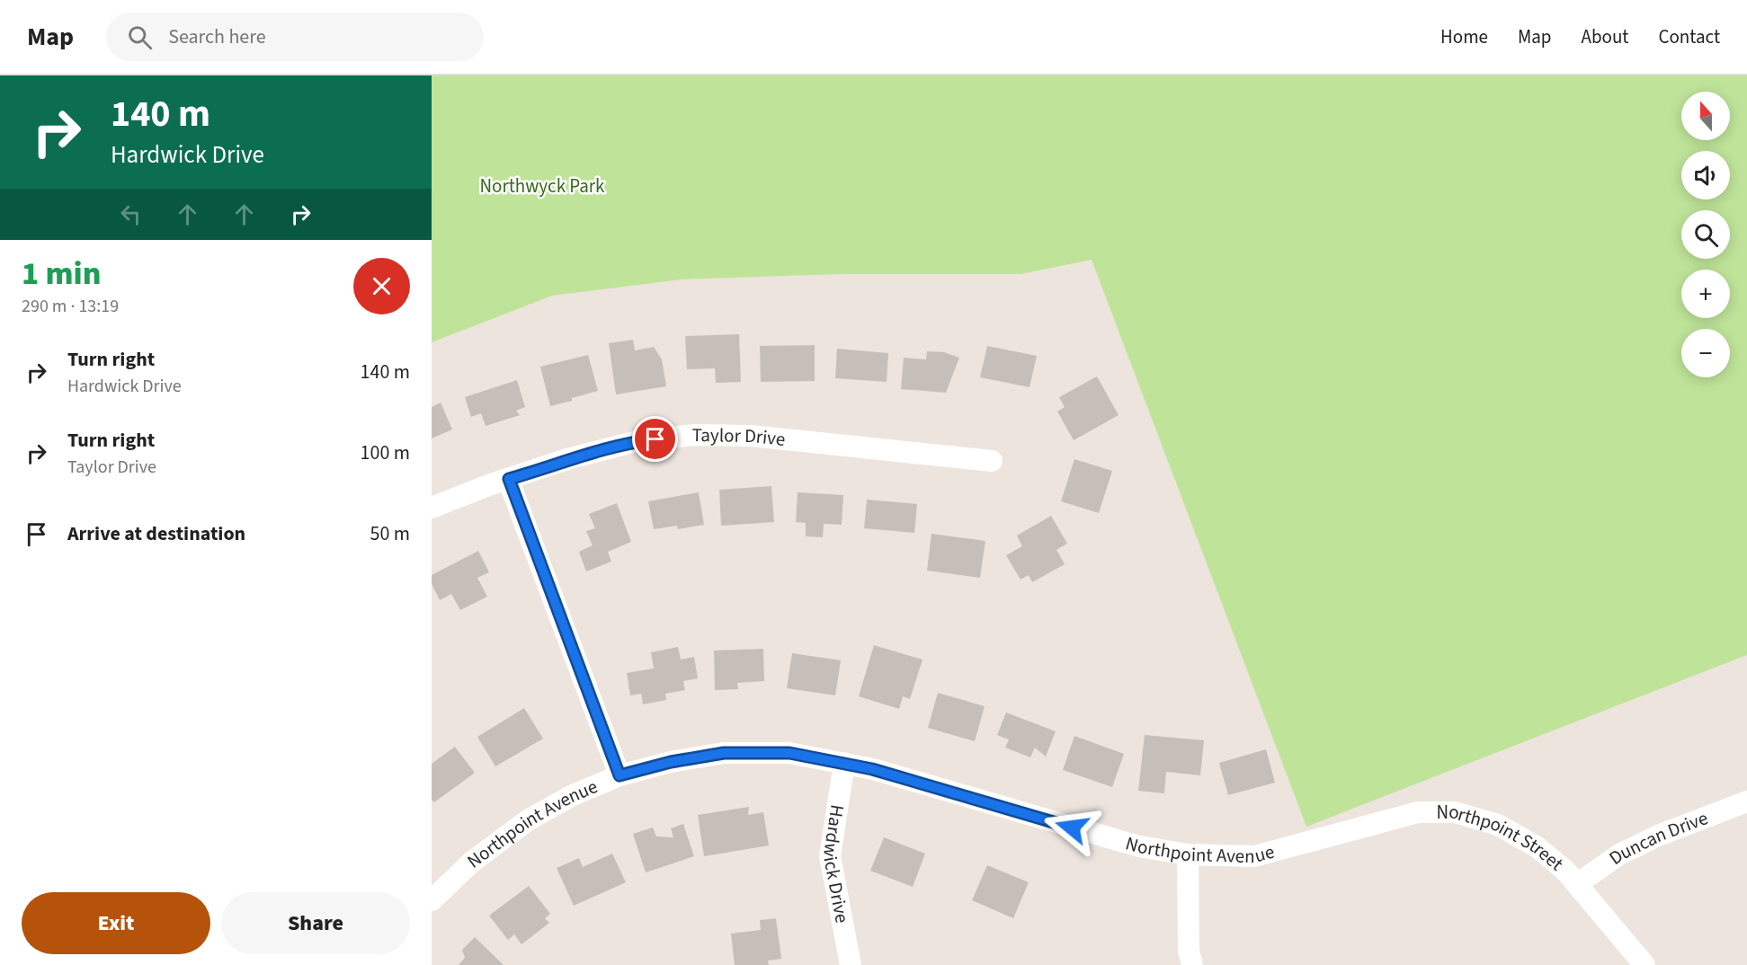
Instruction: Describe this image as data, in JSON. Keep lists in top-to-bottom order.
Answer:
{
  "streets": {
    "street": [
      "Taylor Drive",
      "Northpoint Avenue",
      "Duncan Drive",
      "Northpoint Street",
      "Hardwick Drive"
    ]
  },
  "crossings": [
    ["Northpoint Avenue", "Northpoint Street"],
    ["Northpoint Avenue", "Hardwick Drive"],
    ["Duncan Drive", "Northpoint Street"]
  ],
  "parks": ["Northwyck Park"],
  "north": "top",
  "page": {
    "header": "Map",
    "search": "Search here",
    "nav": [
      "Home",
      "Map",
      "About",
      "Contact"
    ],
    "turn": ["140 m", "Hardwick Drive"],
    "map_buttons": ["+", "−"],
    "heading": ["1 min", "290 m · 13:19"],
    "list": [
      {
        "name": "Turn right",
        "note": "Hardwick Drive",
        "value": "140 m"
      },
      {
        "name": "Turn right",
        "note": "Taylor Drive",
        "value": "100 m"
      },
      {
        "name": "Arrive at destination",
        "value": "50 m"
      }
    ],
    "buttons": ["Exit", "Share"]
  }
}
